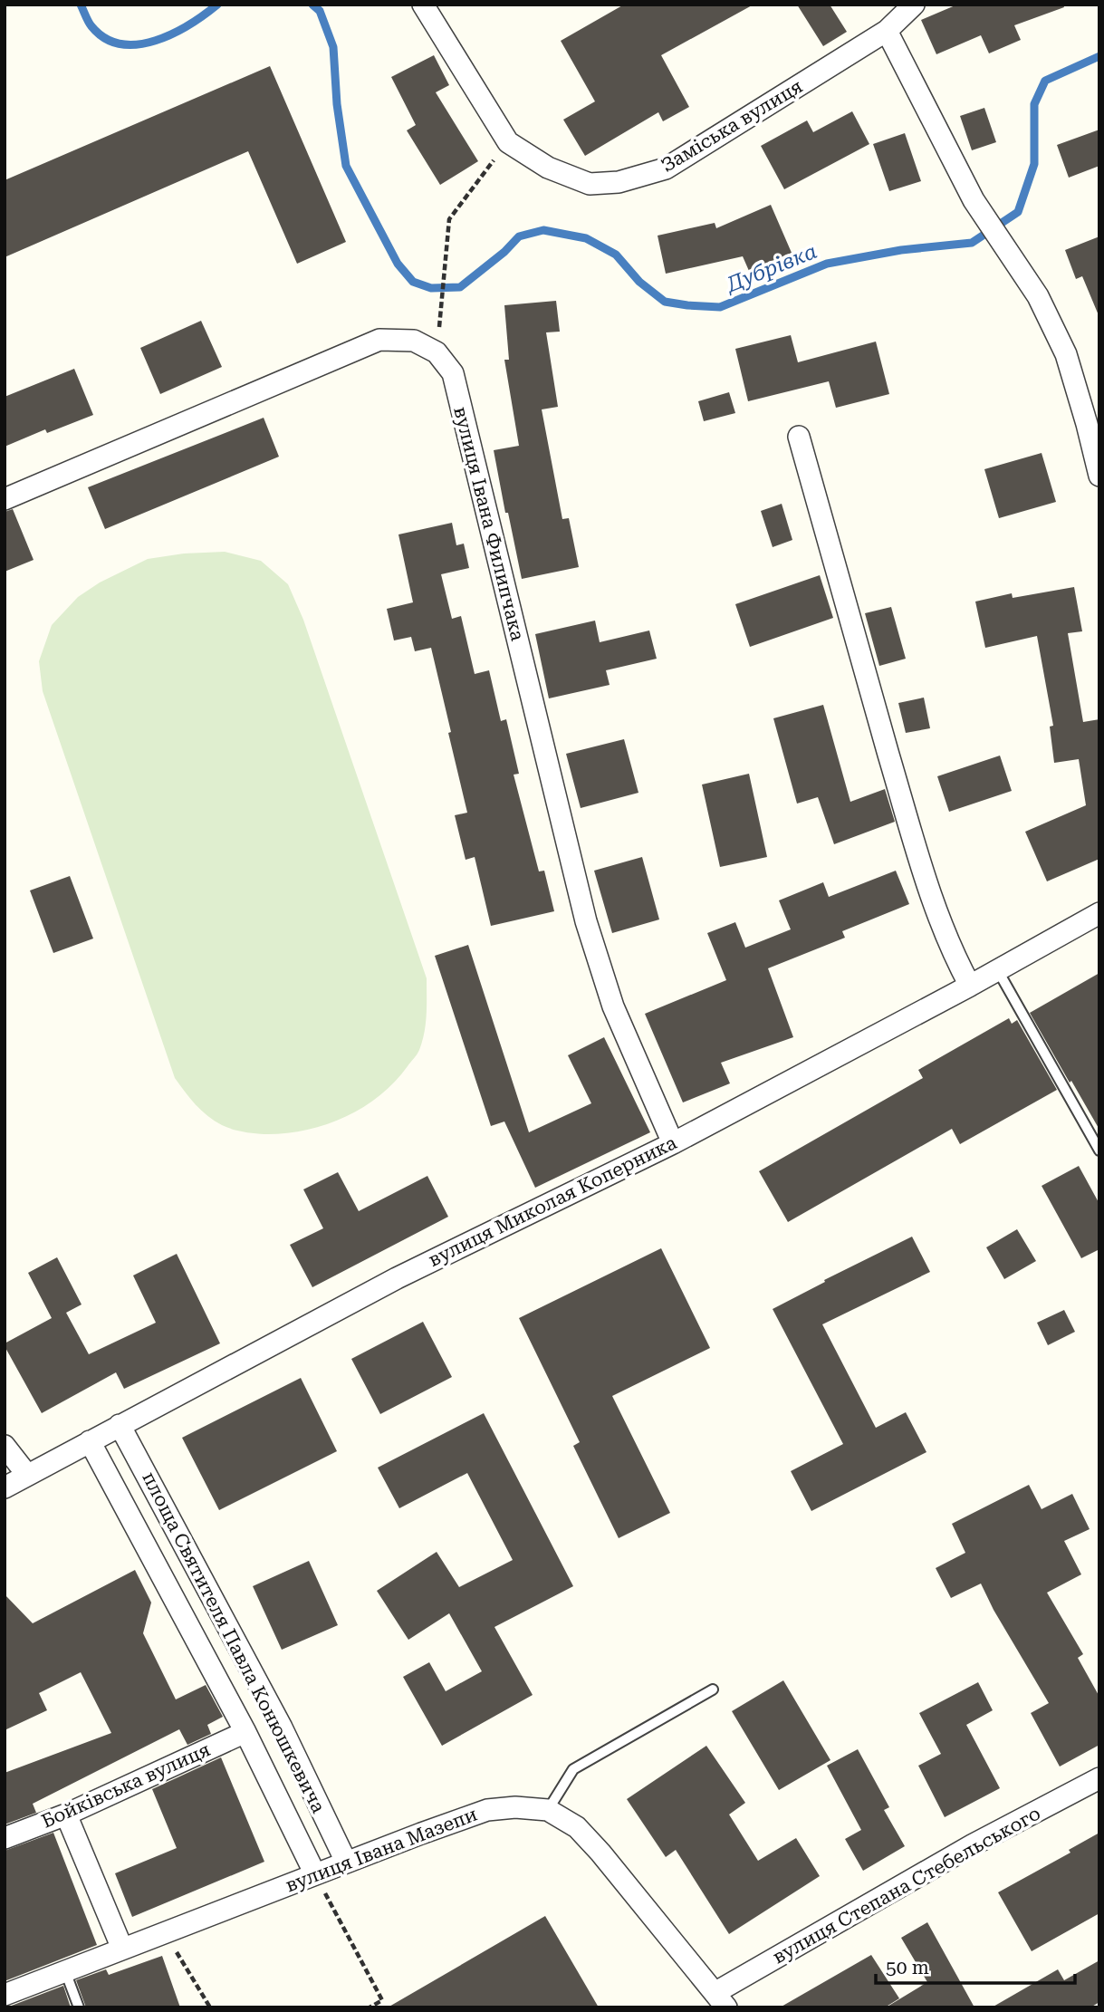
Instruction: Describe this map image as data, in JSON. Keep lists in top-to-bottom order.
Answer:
{
  "streets": {
    "street": [
      "Заміська вулиця",
      "вулиця Івана Филипчака",
      "вулиця Миколая Коперника",
      "площа Святителя Павла Конюшкевича",
      "Бойківська вулиця",
      "вулиця Івана Мазепи",
      "вулиця Степана Стебельського"
    ]
  },
  "crossings": [
    ["вулиця Івана Филипчака", "вулиця Миколая Коперника"],
    ["вулиця Миколая Коперника", "площа Святителя Павла Конюшкевича"],
    ["площа Святителя Павла Конюшкевича", "Бойківська вулиця"],
    ["площа Святителя Павла Конюшкевича", "вулиця Івана Мазепи"],
    ["вулиця Івана Мазепи", "вулиця Степана Стебельського"]
  ],
  "water": ["Дубрівка"],
  "scale_bar": "50 m"
}
